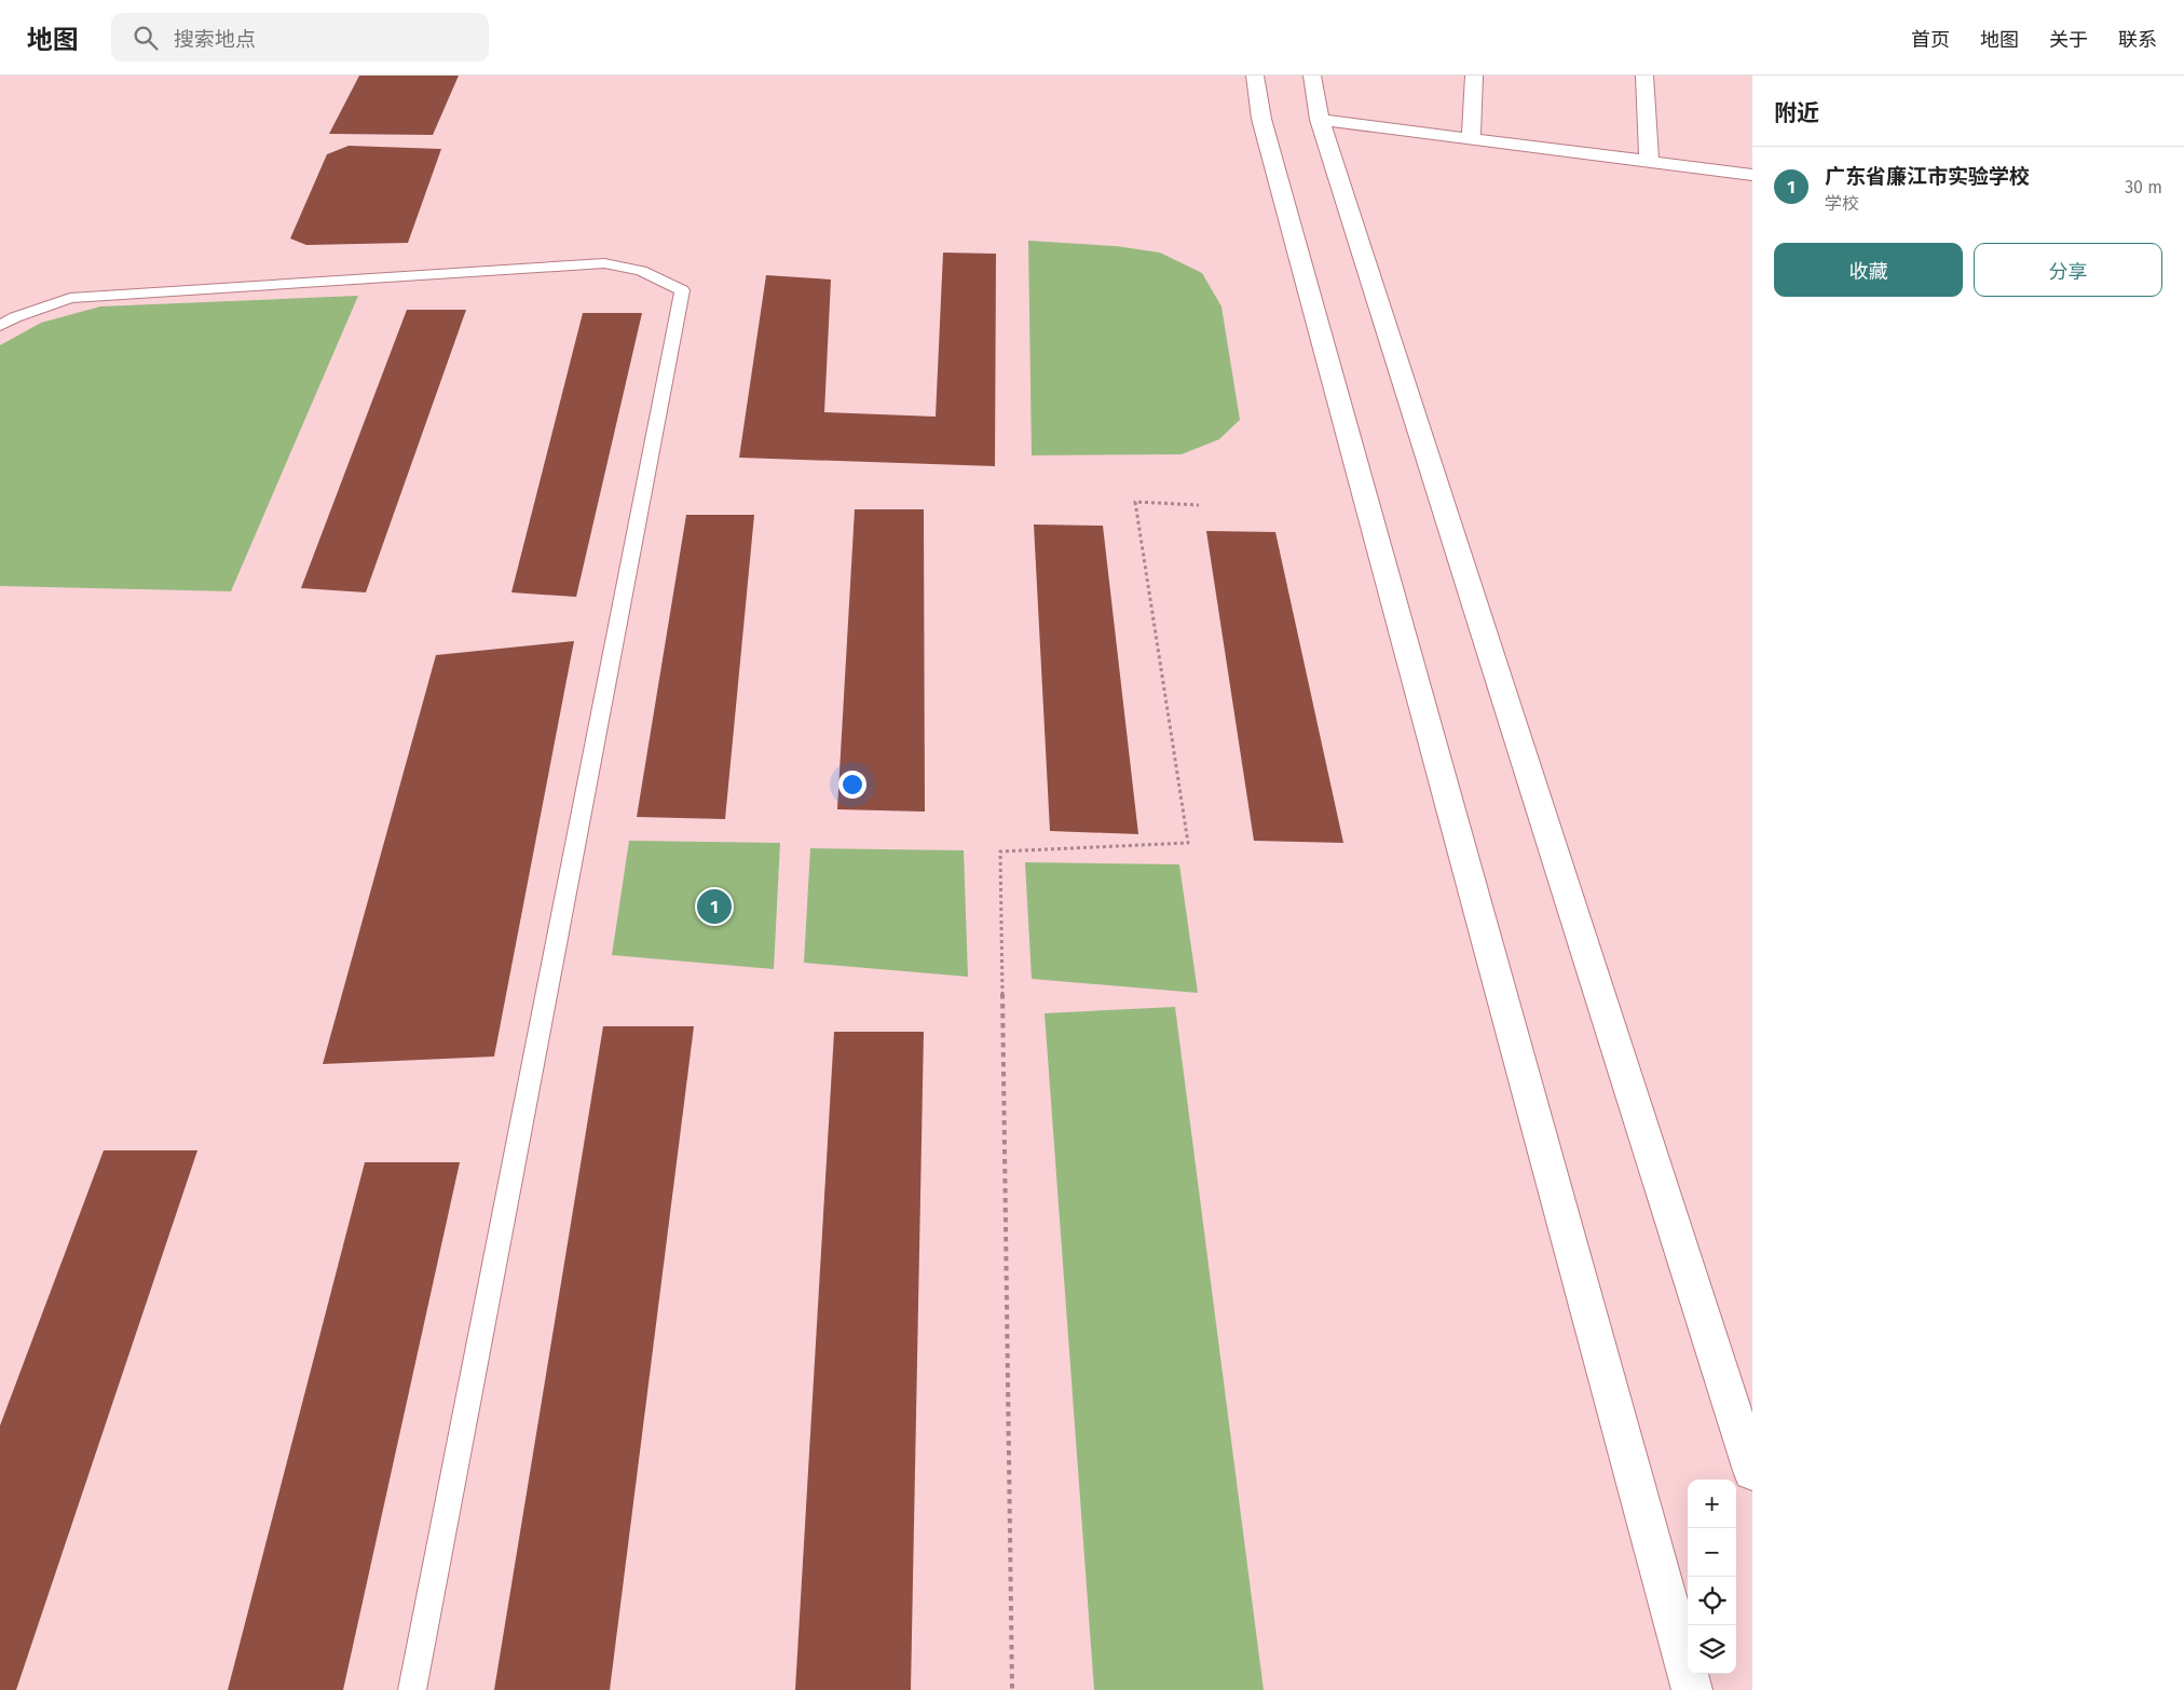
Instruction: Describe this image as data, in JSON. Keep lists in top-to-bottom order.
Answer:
{
  "page": {
    "header": "地图",
    "search": "搜索地点",
    "nav": [
      "首页",
      "地图",
      "关于",
      "联系"
    ],
    "heading": "附近",
    "list": [
      {
        "mark": "1",
        "name": "广东省廉江市实验学校",
        "note": "学校",
        "value": "30 m"
      }
    ],
    "buttons": ["收藏", "分享"],
    "pins": "1",
    "map_buttons": ["+", "−"]
  }
}
